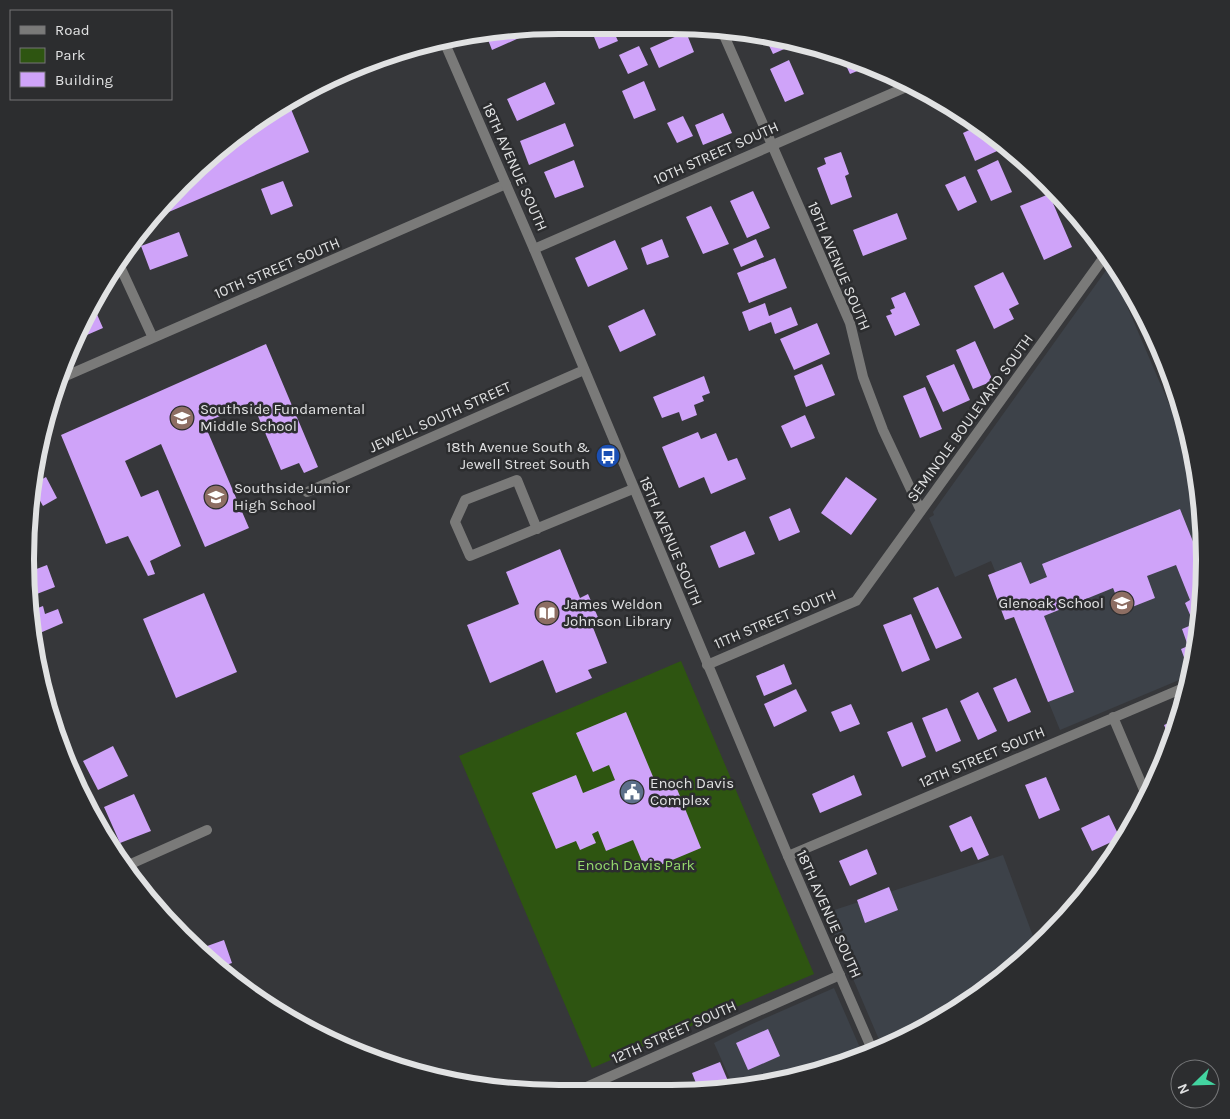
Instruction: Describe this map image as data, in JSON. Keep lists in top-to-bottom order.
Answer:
{
  "streets": {
    "street": [
      "10TH STREET SOUTH",
      "18TH AVENUE SOUTH",
      "19TH AVENUE SOUTH",
      "JEWELL SOUTH STREET",
      "SEMINOLE BOULEVARD SOUTH",
      "11TH STREET SOUTH",
      "12TH STREET SOUTH"
    ]
  },
  "crossings": [
    ["10TH STREET SOUTH", "18TH AVENUE SOUTH"],
    ["10TH STREET SOUTH", "19TH AVENUE SOUTH"],
    ["18TH AVENUE SOUTH", "JEWELL SOUTH STREET"],
    ["18TH AVENUE SOUTH", "11TH STREET SOUTH"],
    ["18TH AVENUE SOUTH", "12TH STREET SOUTH"],
    ["19TH AVENUE SOUTH", "SEMINOLE BOULEVARD SOUTH"],
    ["SEMINOLE BOULEVARD SOUTH", "11TH STREET SOUTH"]
  ],
  "parks": ["Enoch Davis Park"],
  "places": {
    "school or university": ["Southside Fundamental Middle School", "Southside Junior High School", "Glenoak School"],
    "bus stop": ["18th Avenue South & Jewell Street South"],
    "library": ["James Weldon Johnson Library"],
    "public building": ["Enoch Davis Complex"]
  },
  "legend": ["Road", "Park", "Building"],
  "north": "bottom left"
}
